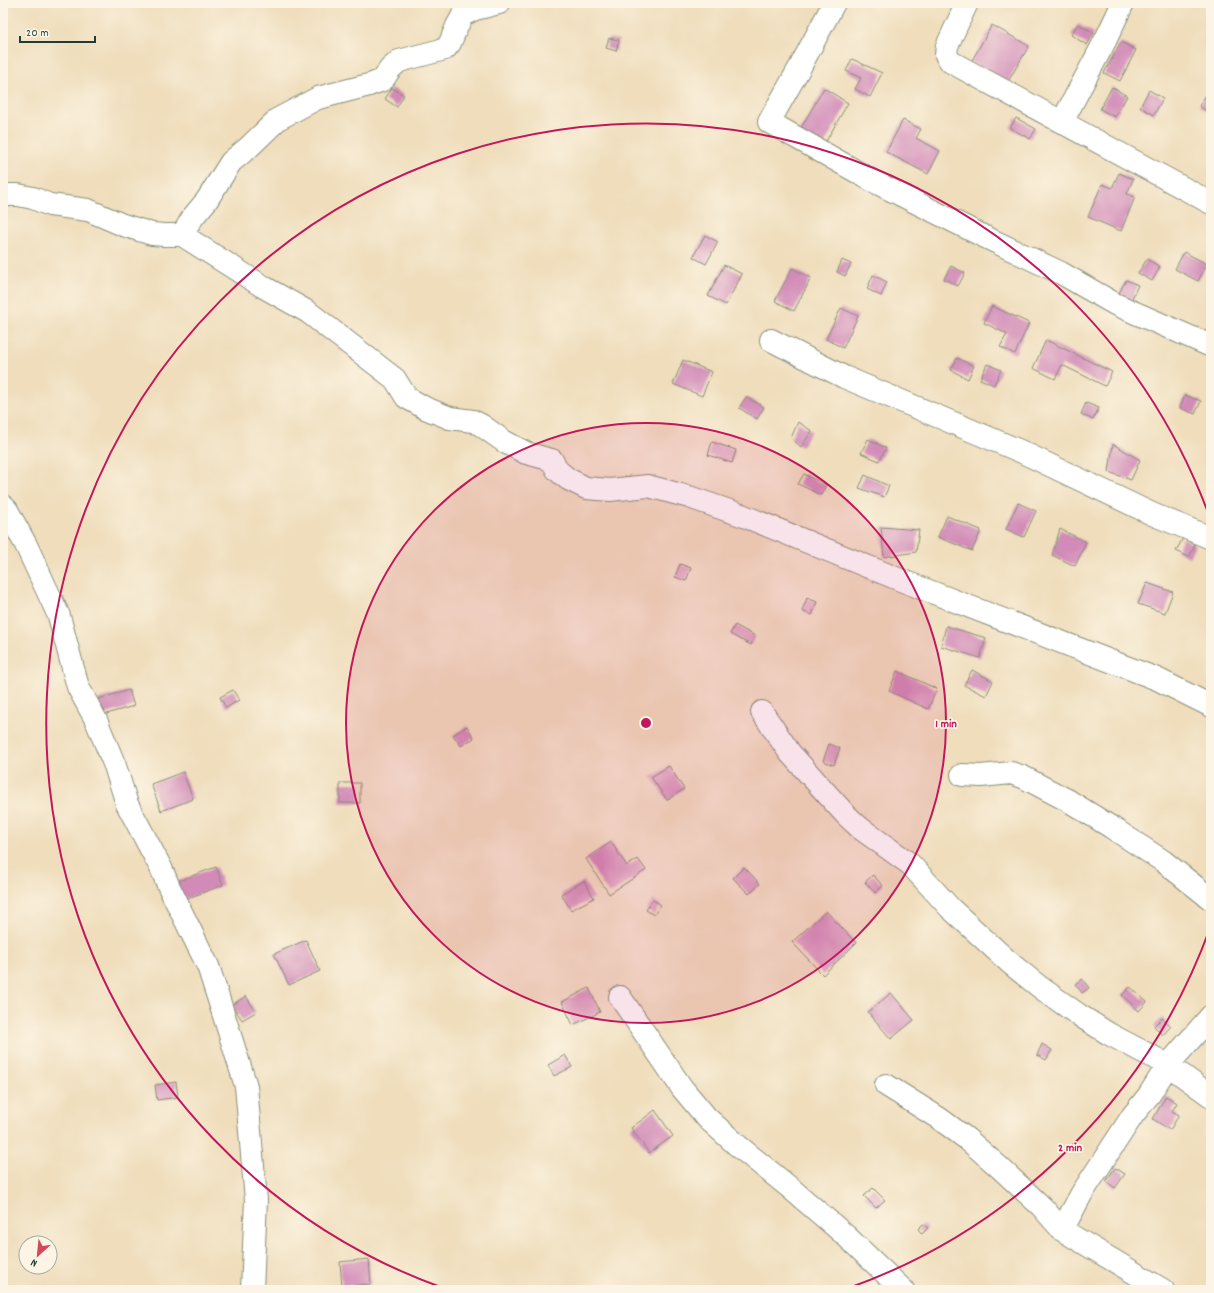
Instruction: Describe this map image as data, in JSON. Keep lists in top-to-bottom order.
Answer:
{
  "scale_bar": "20 m",
  "north": "bottom left",
  "rings": ["1 min", "2 min"]
}
